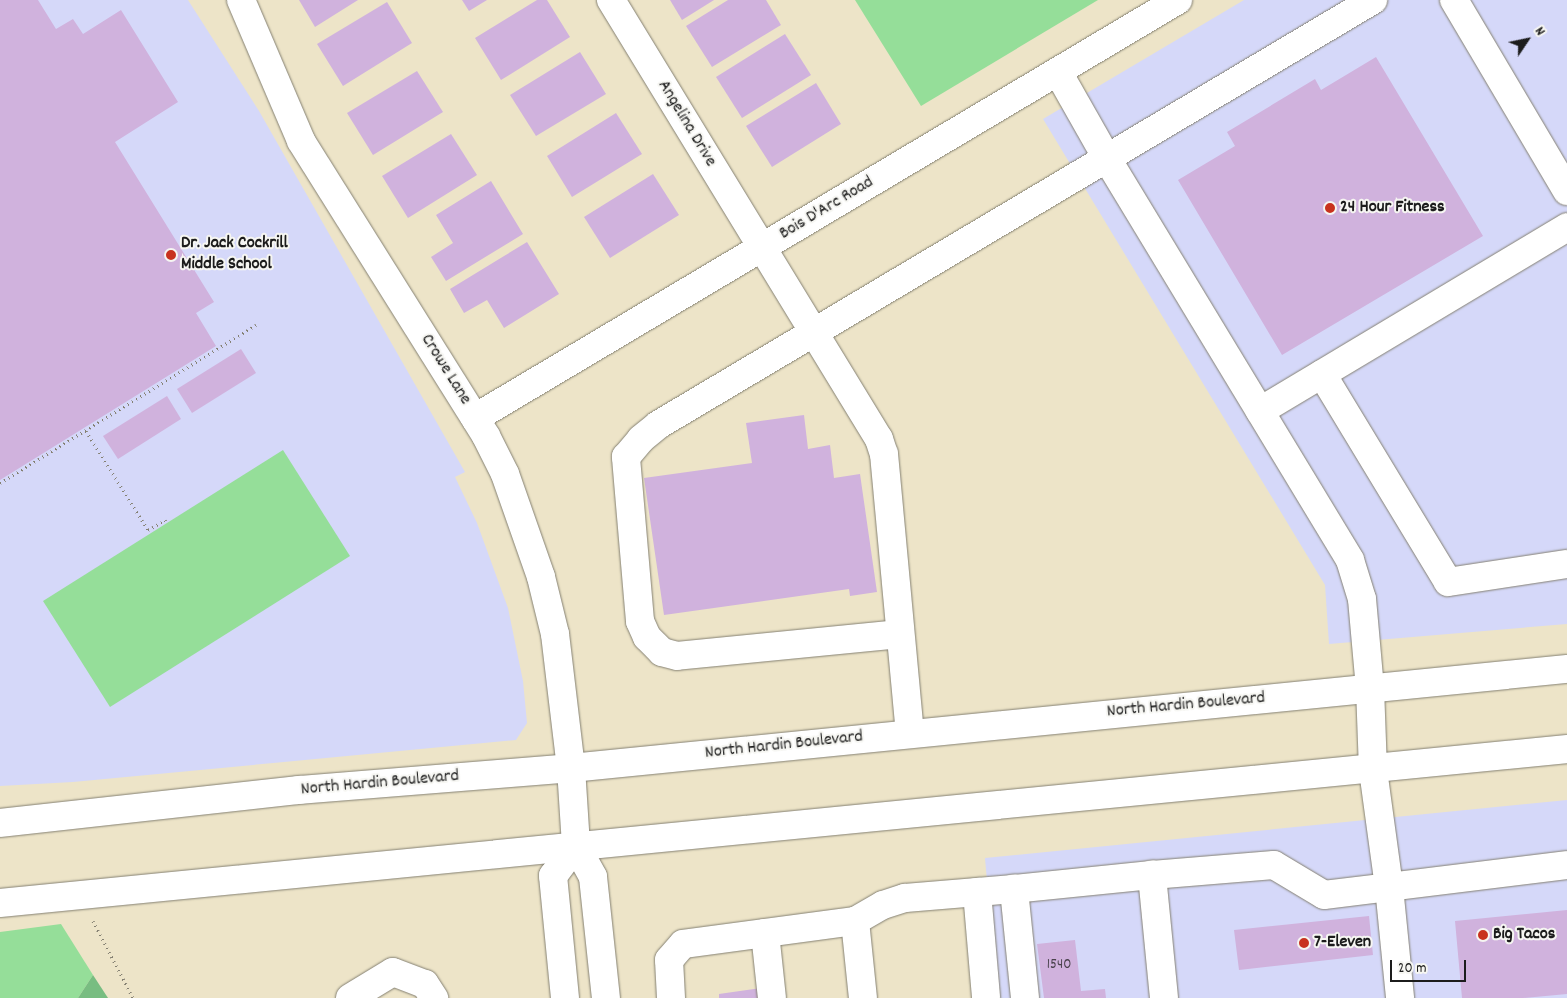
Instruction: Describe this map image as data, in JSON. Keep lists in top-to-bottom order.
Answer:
{
  "streets": {
    "main road": [
      "Angelina Drive",
      "Bois D'Arc Road",
      "Crowe Lane",
      "North Hardin Boulevard"
    ]
  },
  "crossings": [
    ["Angelina Drive", "Bois D'Arc Road"],
    ["Angelina Drive", "North Hardin Boulevard"],
    ["Bois D'Arc Road", "Crowe Lane"],
    ["Crowe Lane", "North Hardin Boulevard"]
  ],
  "places": [
    "24 Hour Fitness",
    "Dr. Jack Cockrill Middle School",
    "Big Tacos",
    "7-Eleven"
  ],
  "house_numbers": ["1540"],
  "scale_bar": "20 m",
  "north": "top right"
}
